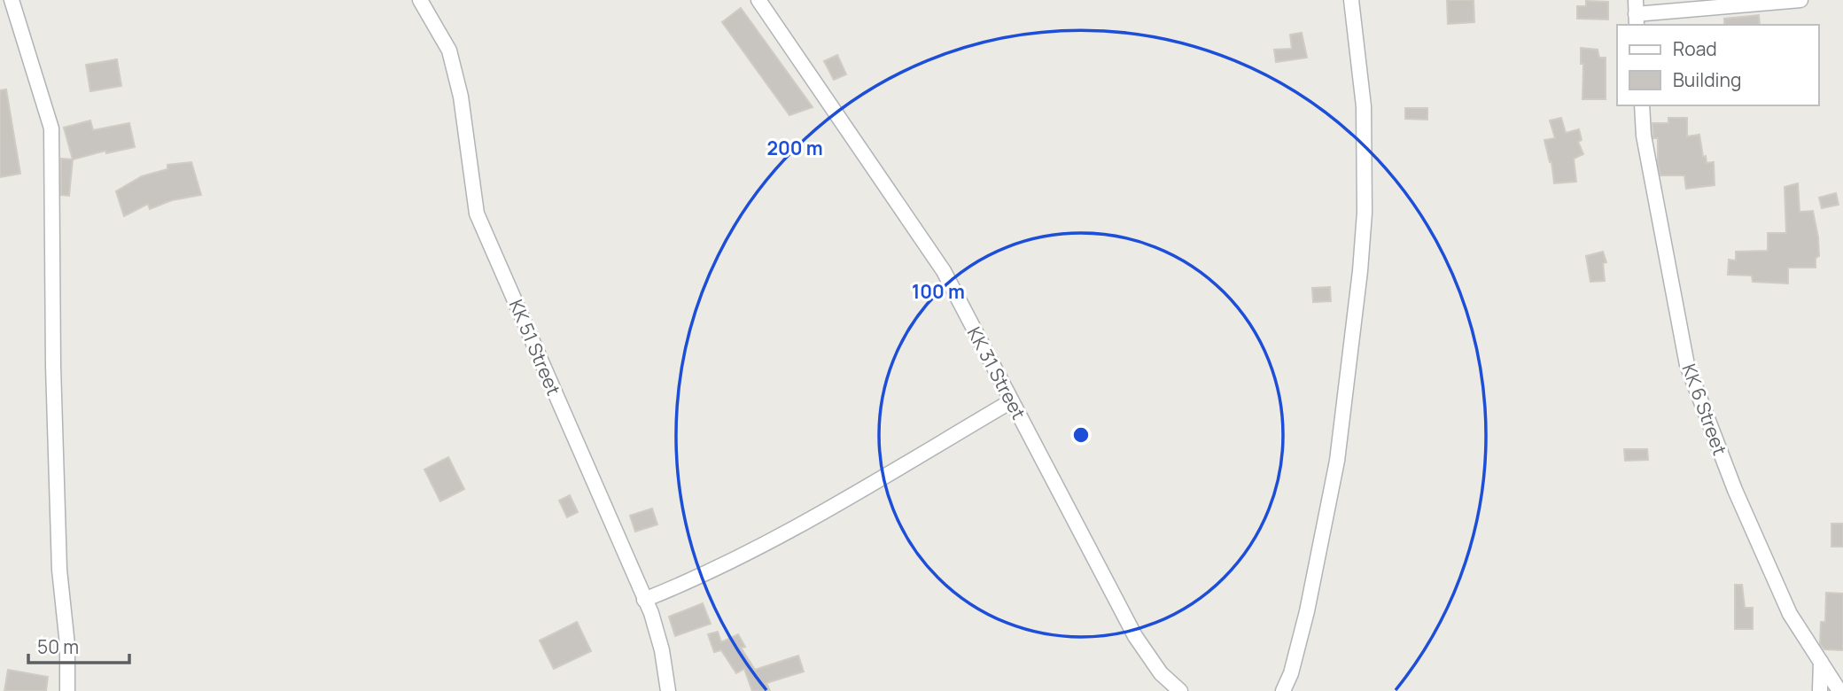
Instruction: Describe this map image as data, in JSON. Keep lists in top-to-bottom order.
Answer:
{
  "streets": {
    "street": ["KK 51 Street", "KK 31 Street", "KK 6 Street"]
  },
  "legend": ["Road", "Building"],
  "scale_bar": "50 m",
  "rings": ["200 m", "100 m"]
}
